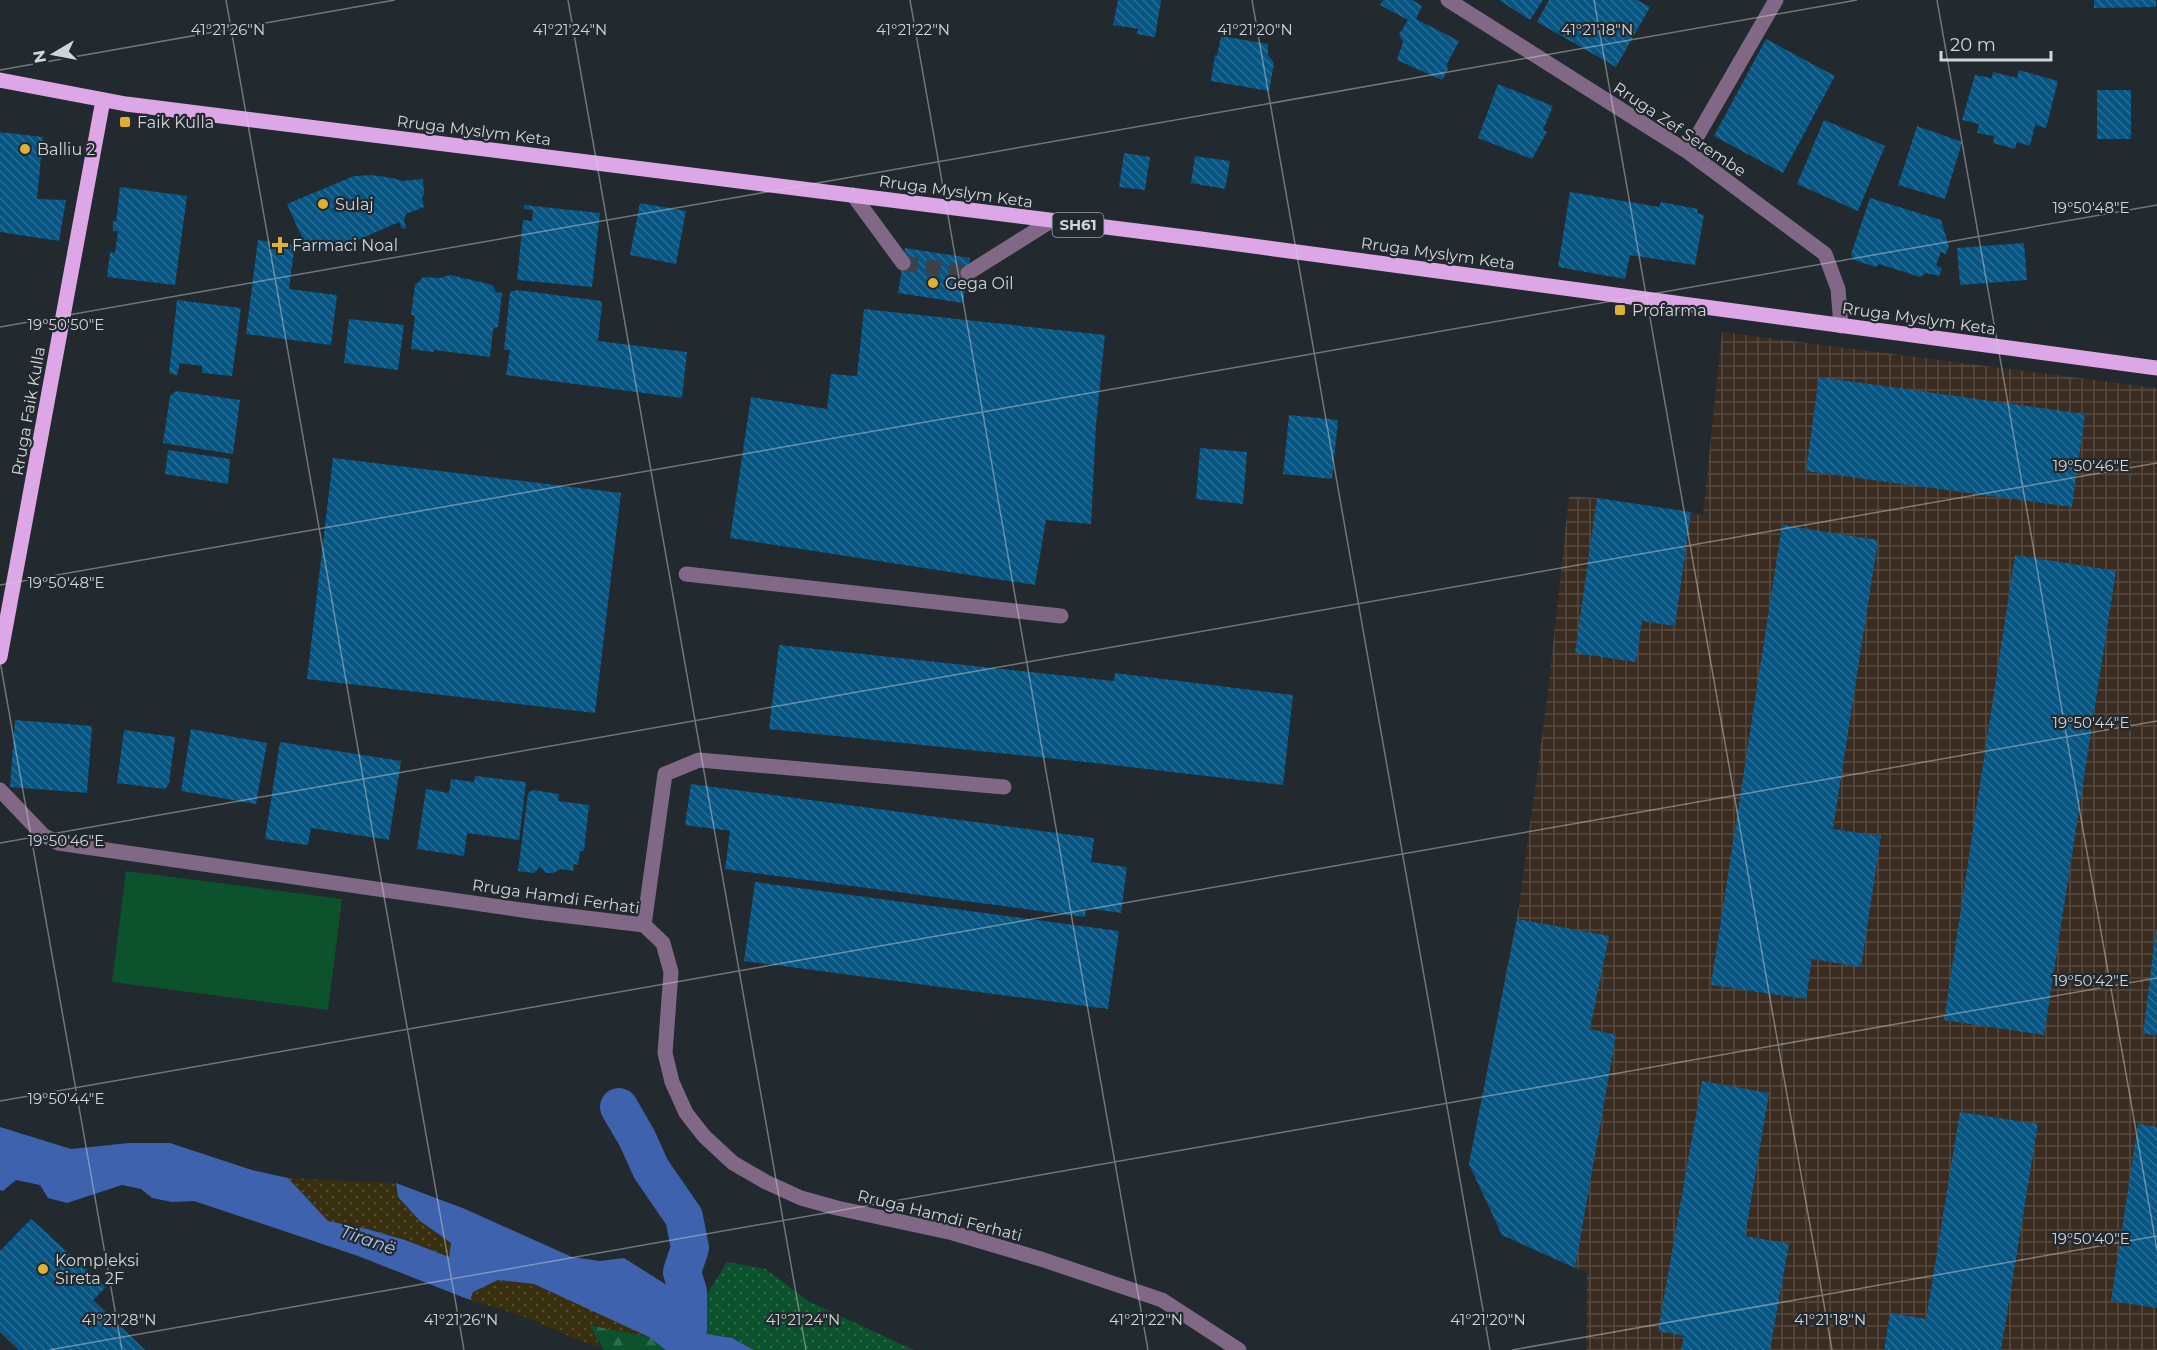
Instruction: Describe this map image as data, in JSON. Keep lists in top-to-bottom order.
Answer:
{
  "streets": {
    "main road": ["Rruga Myslym Keta", "SH61", "Rruga Faik Kulla"],
    "street": ["Rruga Zef Serembe", "Rruga Hamdi Ferhati"]
  },
  "crossings": [
    ["Rruga Zef Serembe", "Rruga Myslym Keta"],
    ["Rruga Myslym Keta", "Rruga Faik Kulla"]
  ],
  "water": ["Tiranë"],
  "places": {
    "transit": ["Faik Kulla", "Profarma"],
    "other": [
      "Balliu 2",
      "Sulaj",
      "Gega Oil",
      "Kompleksi Sireta 2F"
    ],
    "health": ["Farmaci Noal"]
  },
  "scale_bar": "20 m",
  "north": "left",
  "coordinates": [
    "41°21'26\"N",
    "41°21'24\"N",
    "41°21'22\"N",
    "41°21'20\"N",
    "41°21'18\"N",
    "19°50'48\"E",
    "19°50'50\"E",
    "19°50'46\"E",
    "19°50'44\"E",
    "19°50'42\"E",
    "19°50'40\"E",
    "41°21'28\"N"
  ]
}
